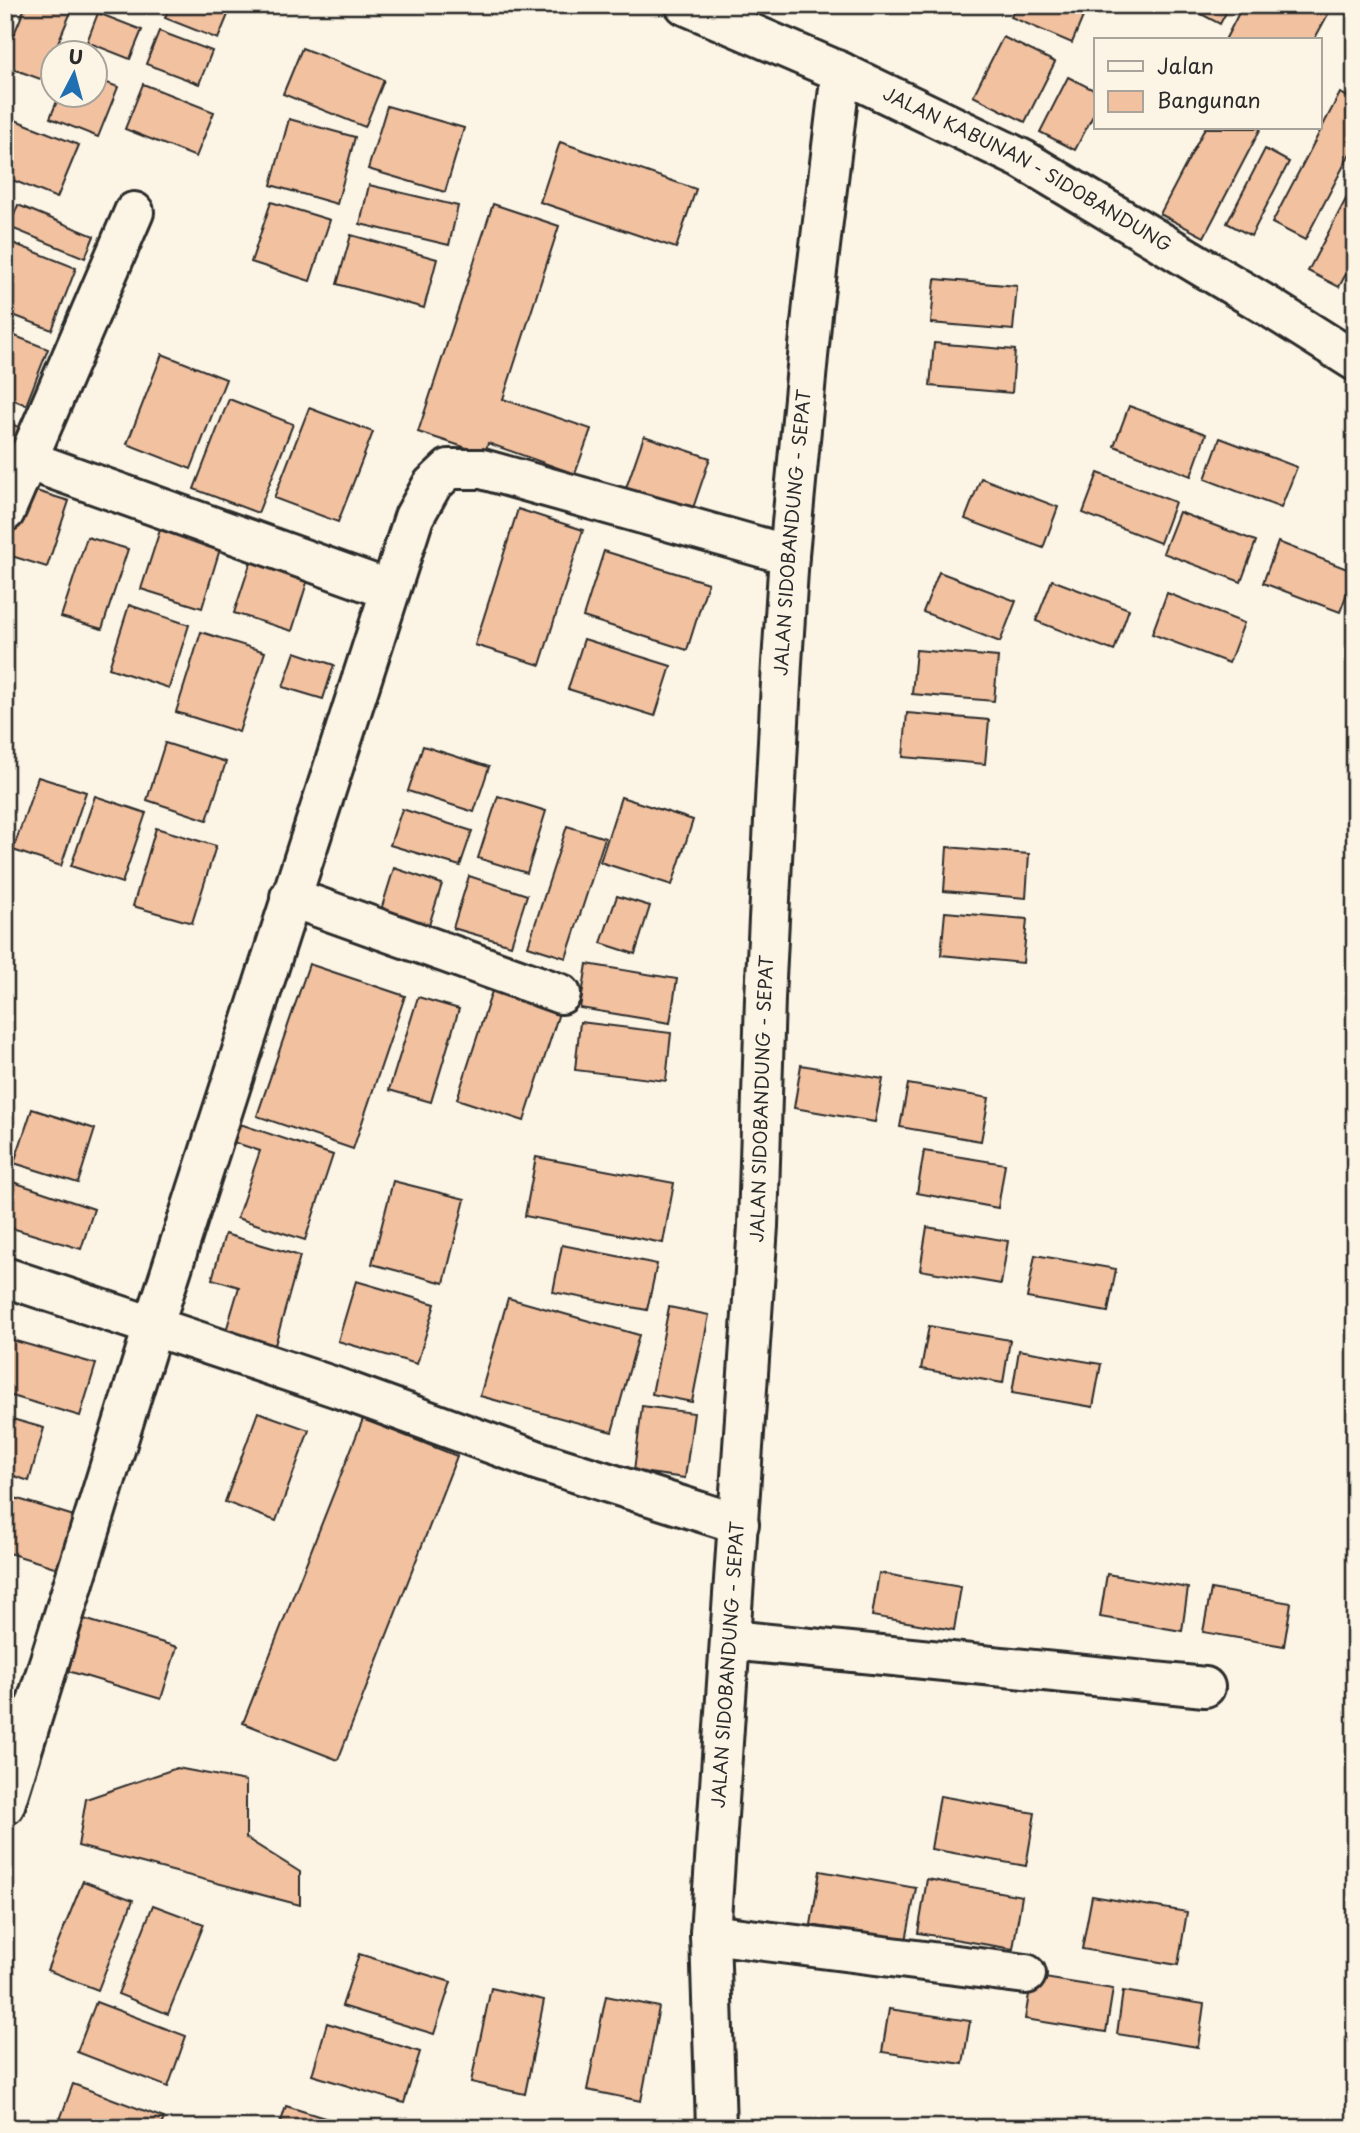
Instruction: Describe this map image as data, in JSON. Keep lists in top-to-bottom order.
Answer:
{
  "streets": {
    "street": ["JALAN KABUNAN - SIDOBANDUNG", "JALAN SIDOBANDUNG - SEPAT"]
  },
  "crossings": [
    ["JALAN KABUNAN - SIDOBANDUNG", "JALAN SIDOBANDUNG - SEPAT"]
  ],
  "legend": ["Jalan", "Bangunan"],
  "north": "top"
}
